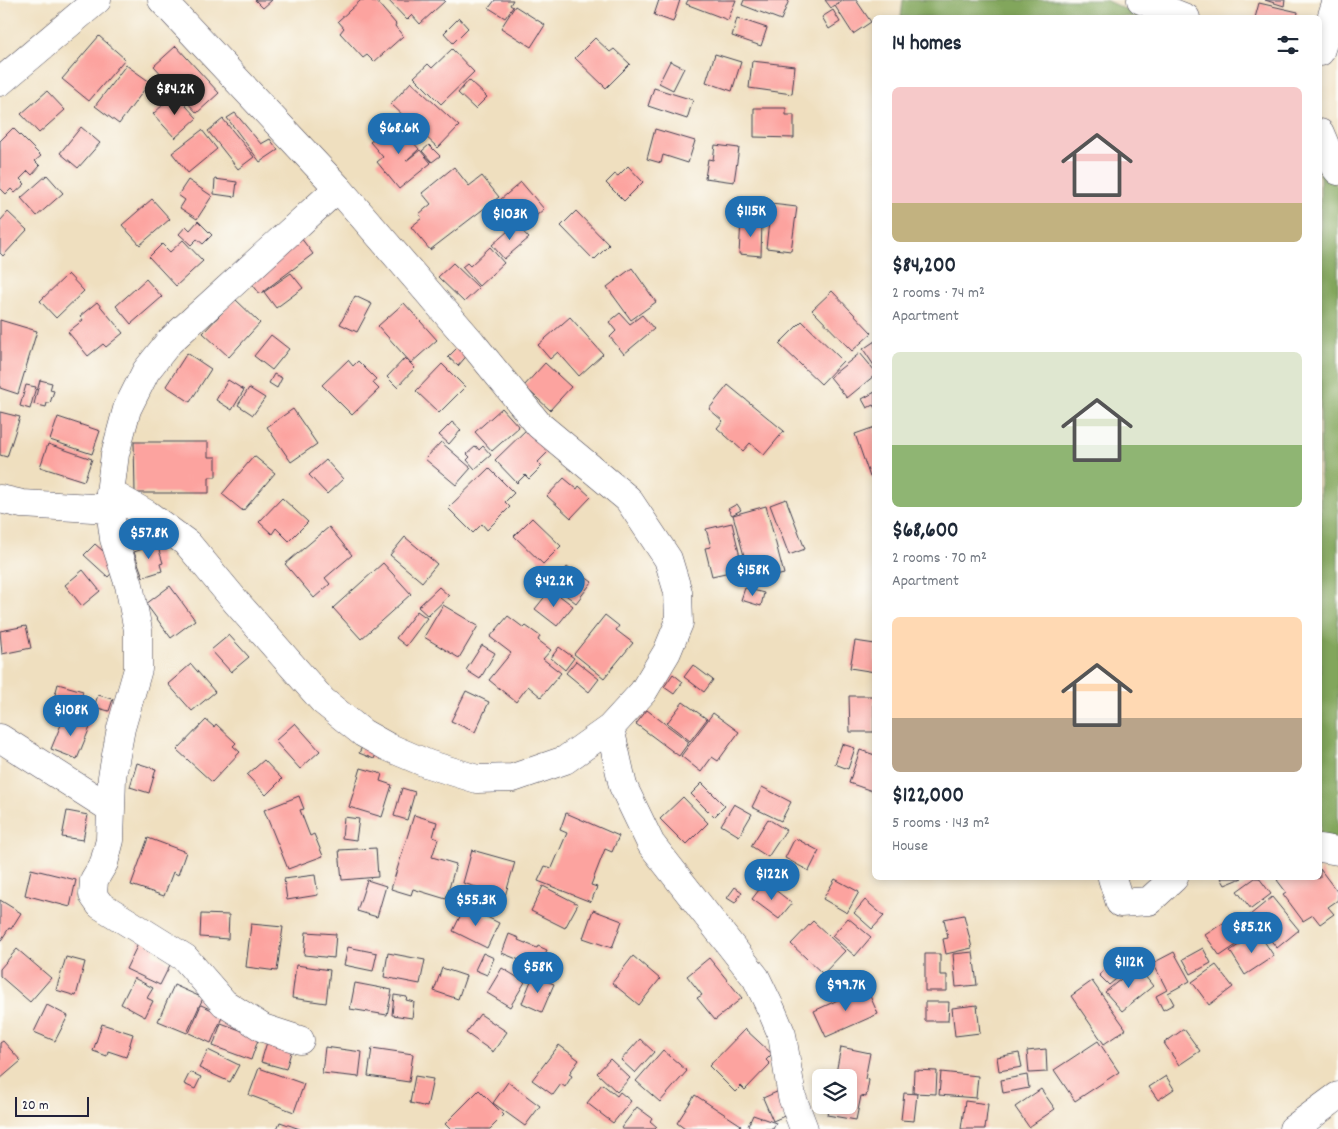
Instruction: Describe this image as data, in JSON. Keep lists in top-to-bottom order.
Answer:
{
  "scale_bar": "20 m",
  "page": {
    "heading": "14 homes",
    "price": [
      "$84.2K",
      "$68.6K",
      "$115K",
      "$103K",
      "$57.8K",
      "$158K",
      "$42.2K",
      "$108K",
      "$122K",
      "$55.3K",
      "$85.2K",
      "$112K",
      "$58K",
      "$99.7K"
    ],
    "list": [
      {
        "name": "$84,200",
        "note": "2 rooms · 74 m² · Apartment"
      },
      {
        "name": "$68,600",
        "note": "2 rooms · 70 m² · Apartment"
      },
      {
        "name": "$122,000",
        "note": "5 rooms · 143 m² · House"
      }
    ],
    "scale": "20 m"
  }
}
